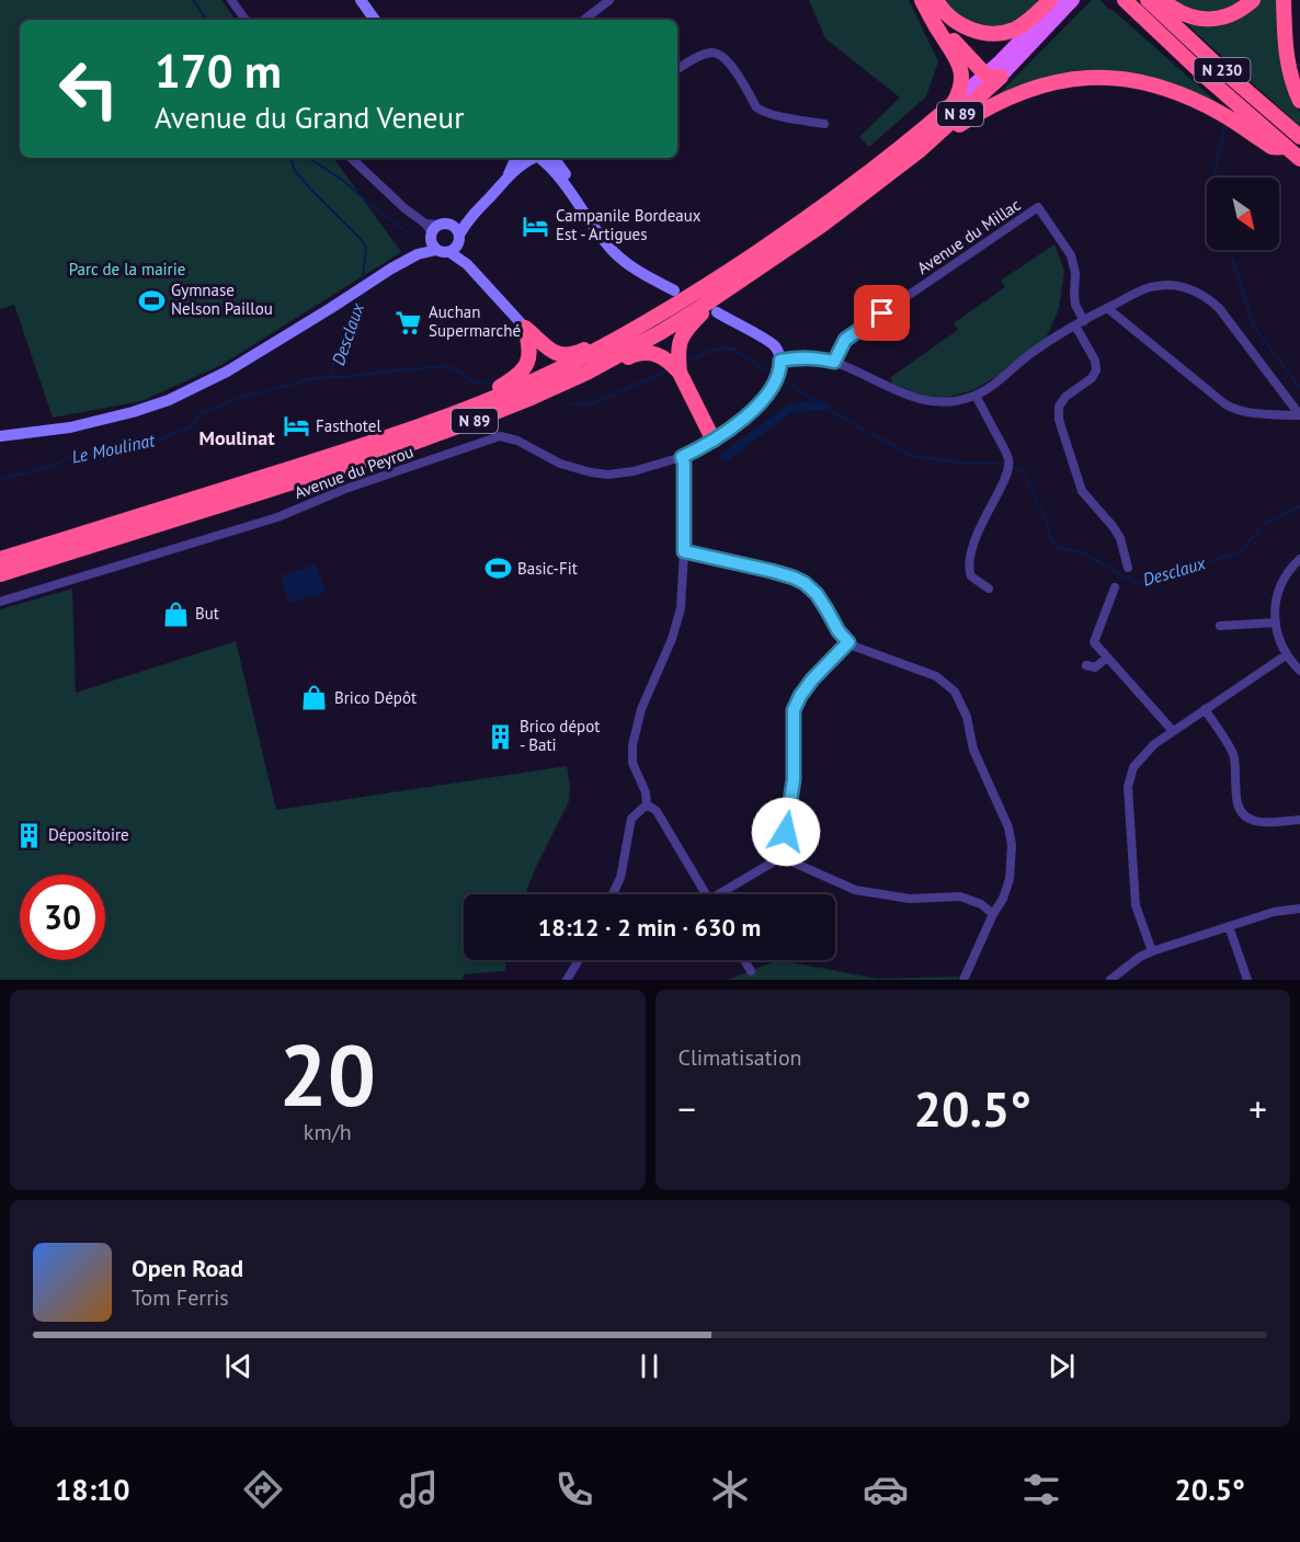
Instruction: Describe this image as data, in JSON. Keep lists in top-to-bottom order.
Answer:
{
  "streets": {
    "highway": ["N 230", "N 89"],
    "street": ["Avenue du Millac", "Avenue du Peyrou"]
  },
  "districts": ["Moulinat"],
  "water": ["Desclaux", "Le Moulinat"],
  "parks": ["Parc de la mairie"],
  "places": {
    "hotel": ["Campanile Bordeaux Est - Artigues", "Fasthotel"],
    "sports": ["Gymnase Nelson Paillou", "Basic-Fit"],
    "supermarket": ["Auchan Supermarché"],
    "shop": ["But", "Brico Dépôt"],
    "building": ["Brico dépot - Bati", "Dépositoire"]
  },
  "north": "bottom right",
  "page": {
    "turn": ["170 m", "Avenue du Grand Veneur"],
    "limit": "30",
    "trip": "18:12 · 2 min · 630 m",
    "tile": [
      ["20", "km/h"],
      "Climatisation"
    ],
    "heat": ["−", "20.5°", "+"],
    "song": ["Open Road", "Tom Ferris"],
    "tabs": ["18:10", "20.5°"]
  }
}
